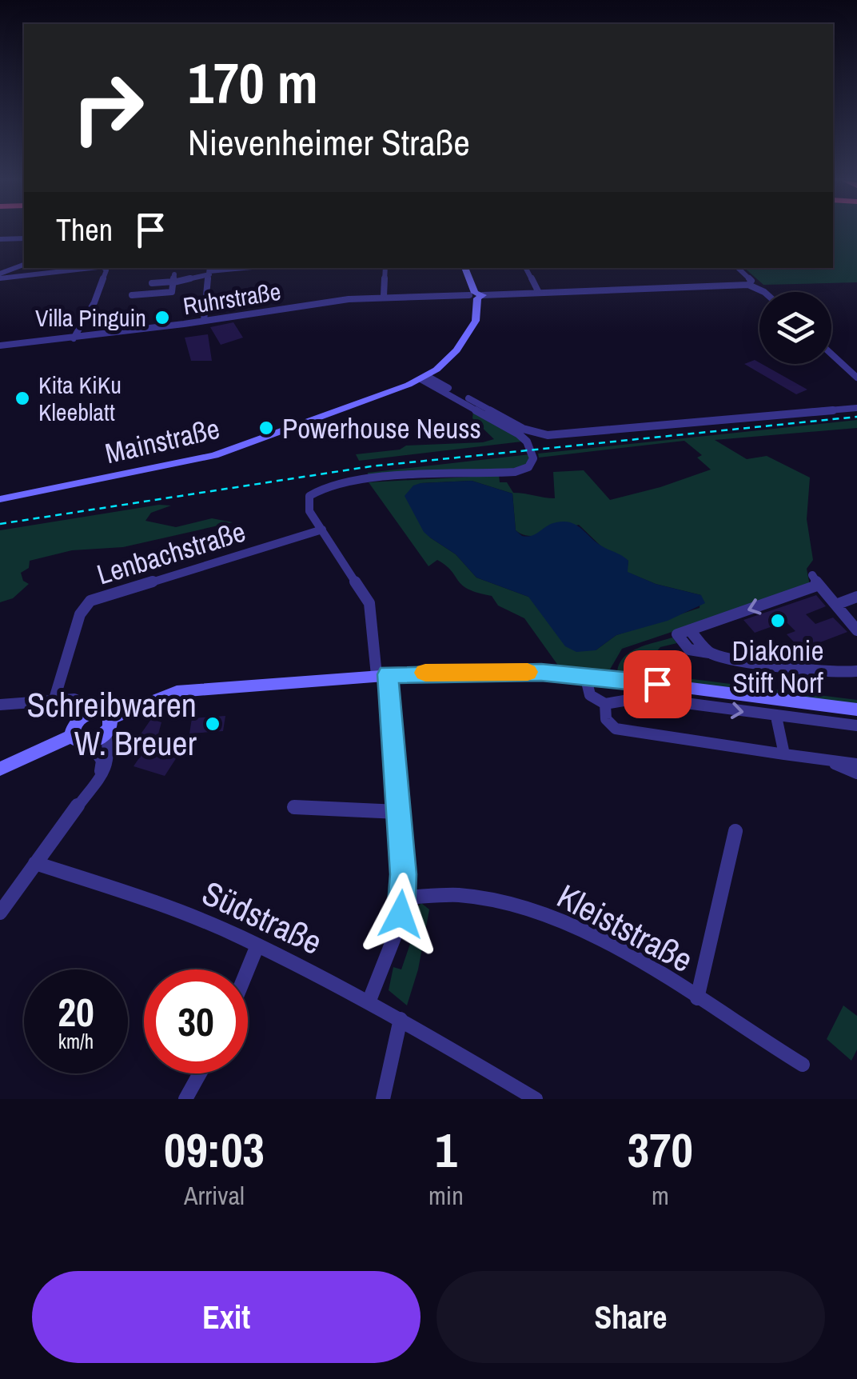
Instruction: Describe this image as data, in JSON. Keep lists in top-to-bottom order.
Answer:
{
  "streets": {
    "street": [
      "Ruhrstraße",
      "Mainstraße",
      "Lenbachstraße",
      "Südstraße",
      "Kleiststraße"
    ]
  },
  "places": [
    "Villa Pinguin",
    "Kita KiKu Kleeblatt",
    "Powerhouse Neuss",
    "Diakonie Stift Norf",
    "Schreibwaren W. Breuer"
  ],
  "page": {
    "turn": ["170 m", "Nievenheimer Straße"],
    "then": "Then",
    "speed": "20 km/h",
    "limit": "30",
    "eta": [
      "09:03",
      "Arrival",
      "1",
      "min",
      "370",
      "m"
    ],
    "buttons": ["Exit", "Share"]
  }
}
